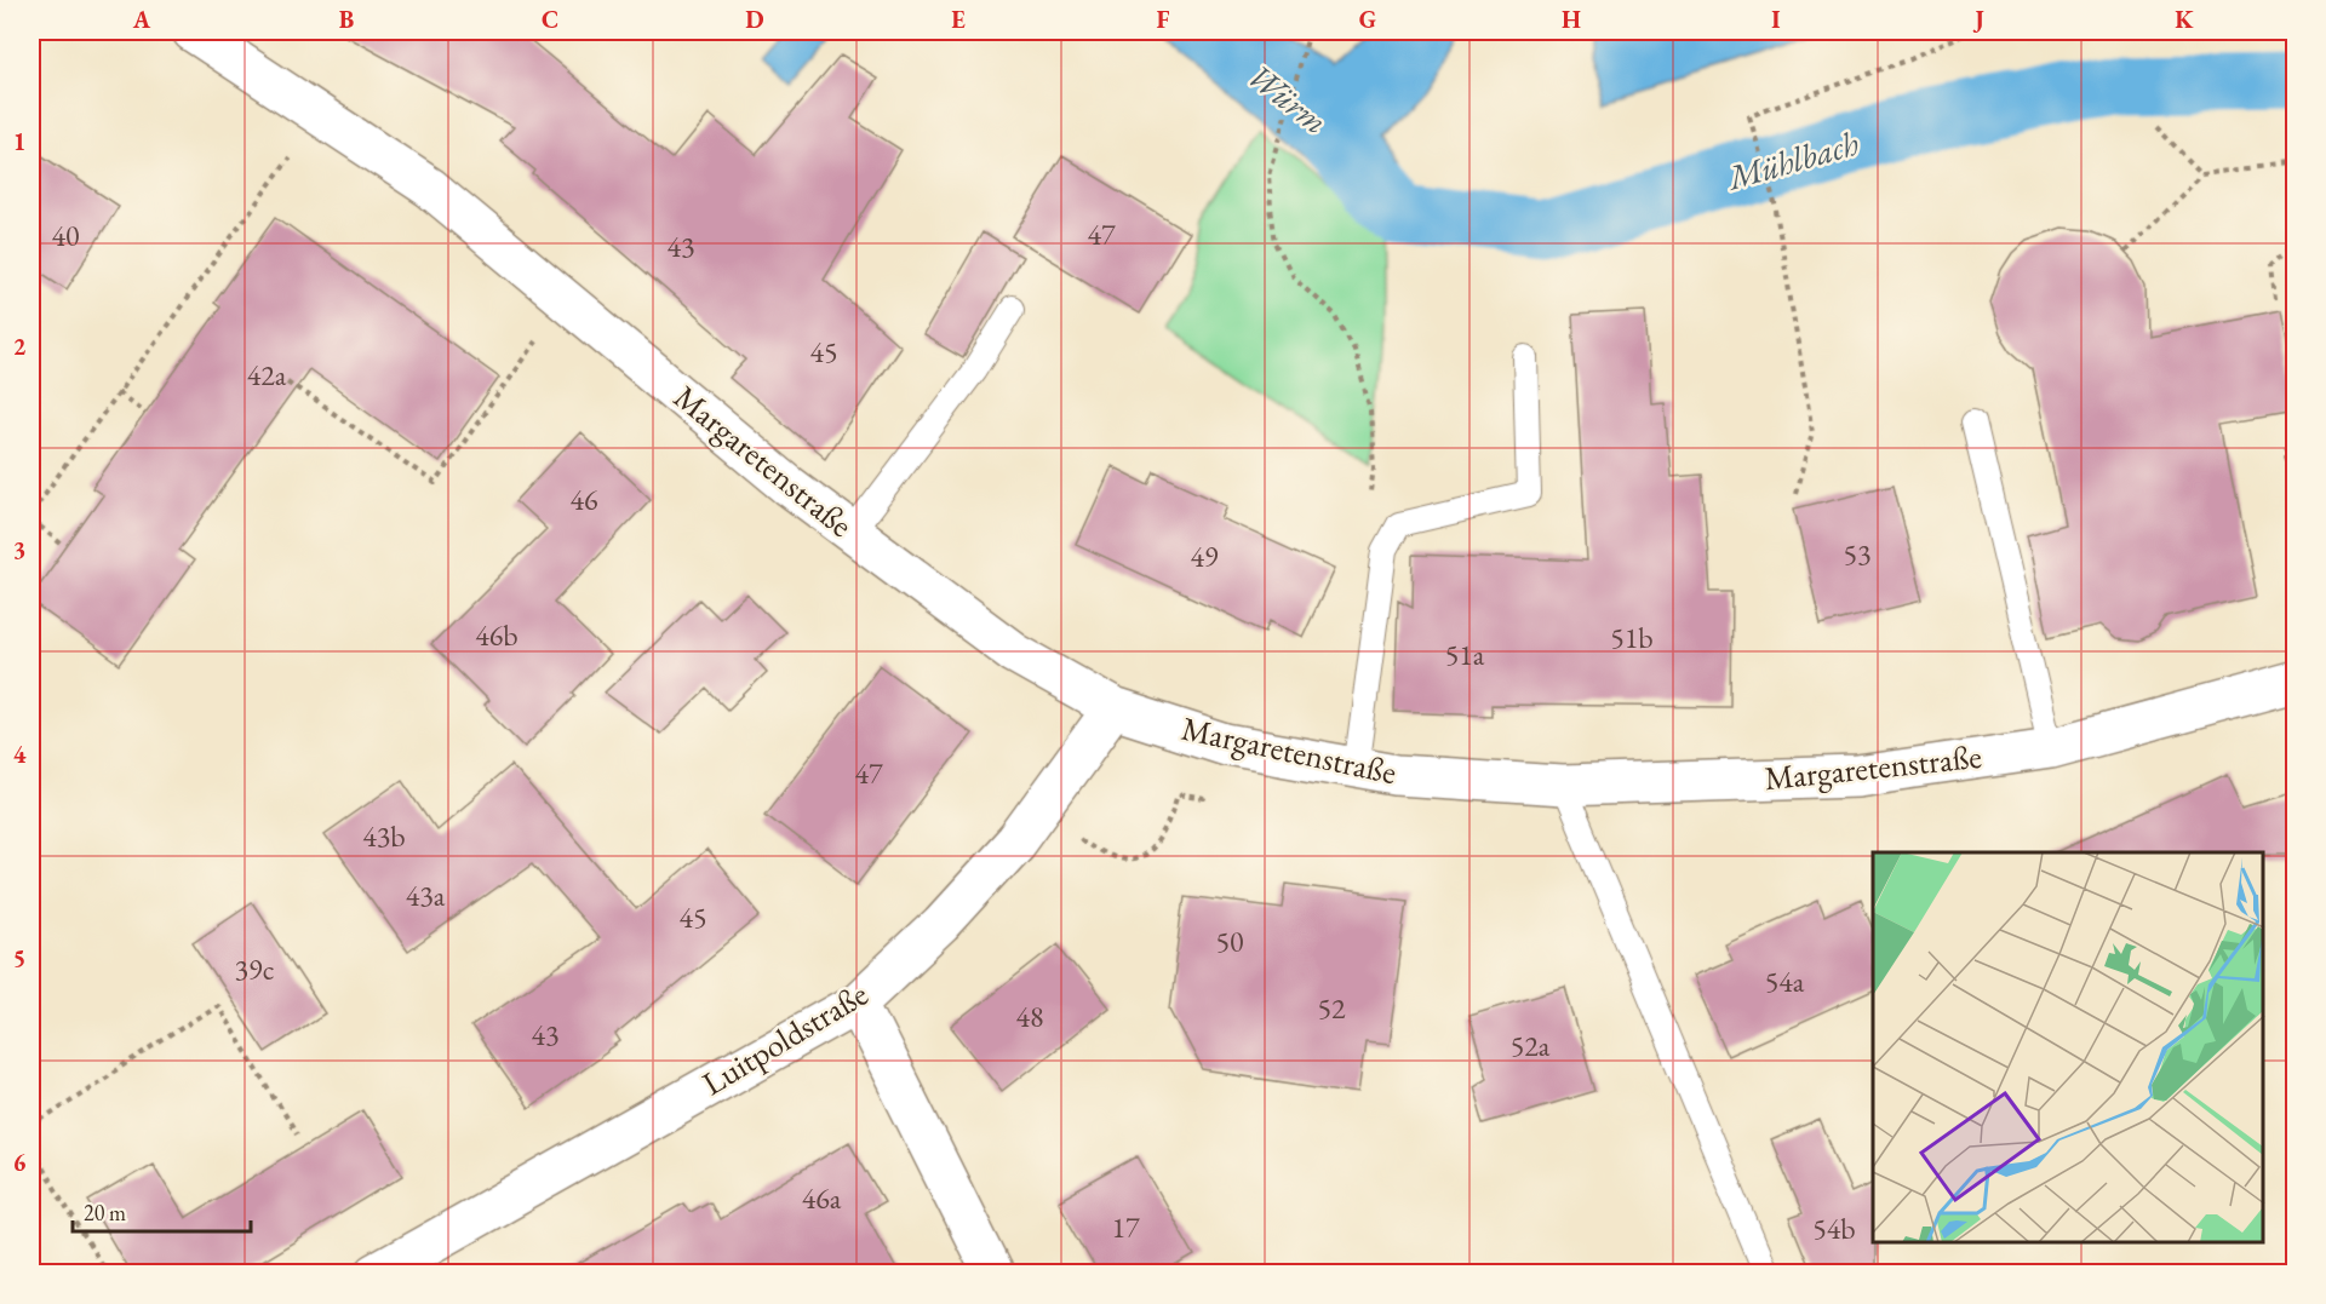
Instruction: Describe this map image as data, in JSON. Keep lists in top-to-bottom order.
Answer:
{
  "streets": {
    "street": ["Margaretenstraße", "Luitpoldstraße"]
  },
  "crossings": [
    ["Margaretenstraße", "Luitpoldstraße"]
  ],
  "water": ["Würm", "Mühlbach"],
  "house_numbers": [
    "47",
    "40",
    "43",
    "45",
    "42a",
    "46",
    "53",
    "49",
    "46b",
    "51b",
    "51a",
    "47",
    "43b",
    "43a",
    "45",
    "50",
    "39c",
    "54a",
    "52",
    "48",
    "43",
    "52a",
    "46a",
    "17",
    "54b"
  ],
  "scale_bar": "20 m",
  "grid": {
    "columns": [
      "A",
      "B",
      "C",
      "D",
      "E",
      "F",
      "G",
      "H",
      "I",
      "J",
      "K"
    ],
    "rows": [
      "1",
      "2",
      "3",
      "4",
      "5",
      "6"
    ]
  }
}
